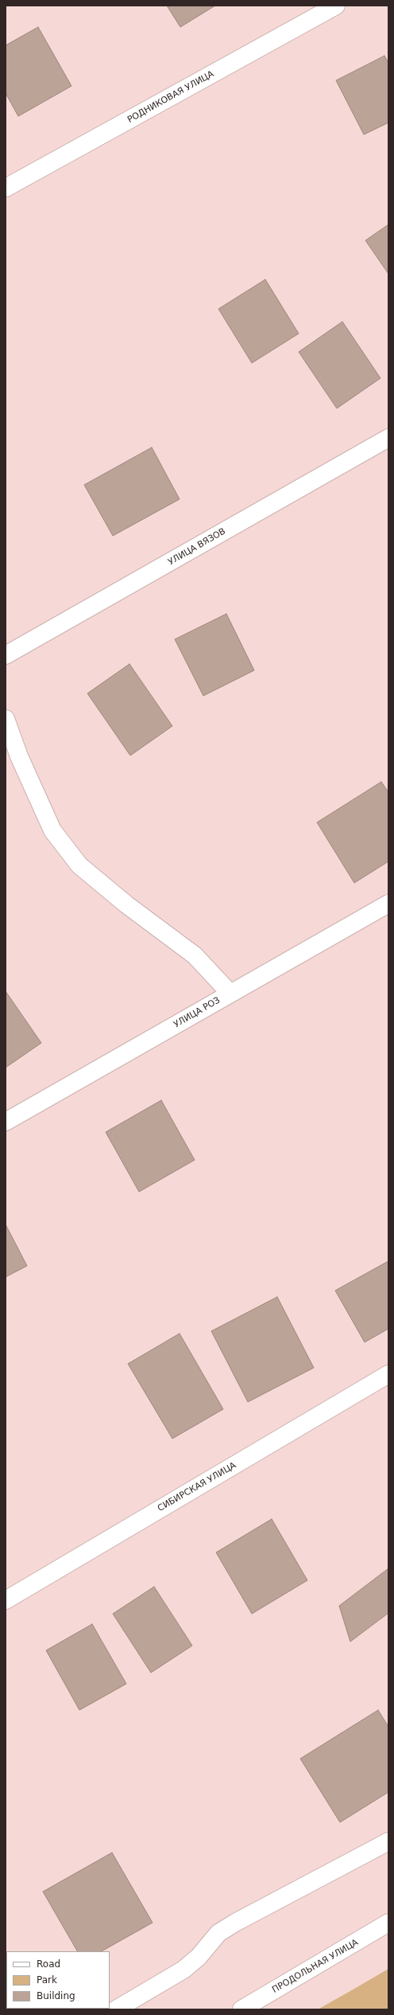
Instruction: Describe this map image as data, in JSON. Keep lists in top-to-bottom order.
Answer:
{
  "streets": {
    "street": [
      "РОДНИКОВАЯ УЛИЦА",
      "УЛИЦА ВЯЗОВ",
      "УЛИЦА РОЗ",
      "СИБИРСКАЯ УЛИЦА",
      "ПРОДОЛЬНАЯ УЛИЦА"
    ]
  },
  "legend": ["Road", "Park", "Building"]
}
